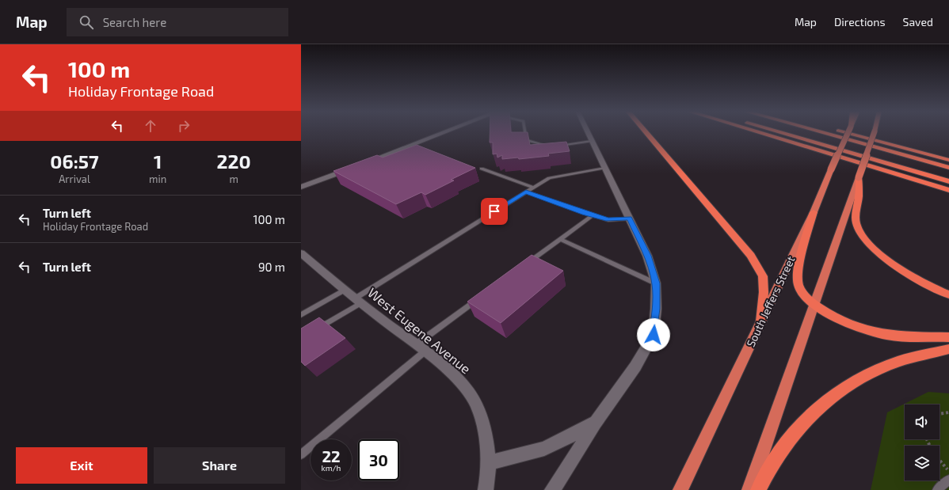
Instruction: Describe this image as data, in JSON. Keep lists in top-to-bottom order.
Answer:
{
  "streets": {
    "highway": ["South Jeffers Street"],
    "street": ["West Eugene Avenue"]
  },
  "page": {
    "header": "Map",
    "search": "Search here",
    "nav": ["Map", "Directions", "Saved"],
    "turn": ["100 m", "Holiday Frontage Road"],
    "eta": [
      "06:57",
      "Arrival",
      "1",
      "min",
      "220",
      "m"
    ],
    "list": [
      {
        "name": "Turn left",
        "note": "Holiday Frontage Road",
        "value": "100 m"
      },
      {
        "name": "Turn left",
        "value": "90 m"
      }
    ],
    "speed": "22 km/h",
    "limit": "30",
    "buttons": ["Exit", "Share"]
  }
}
